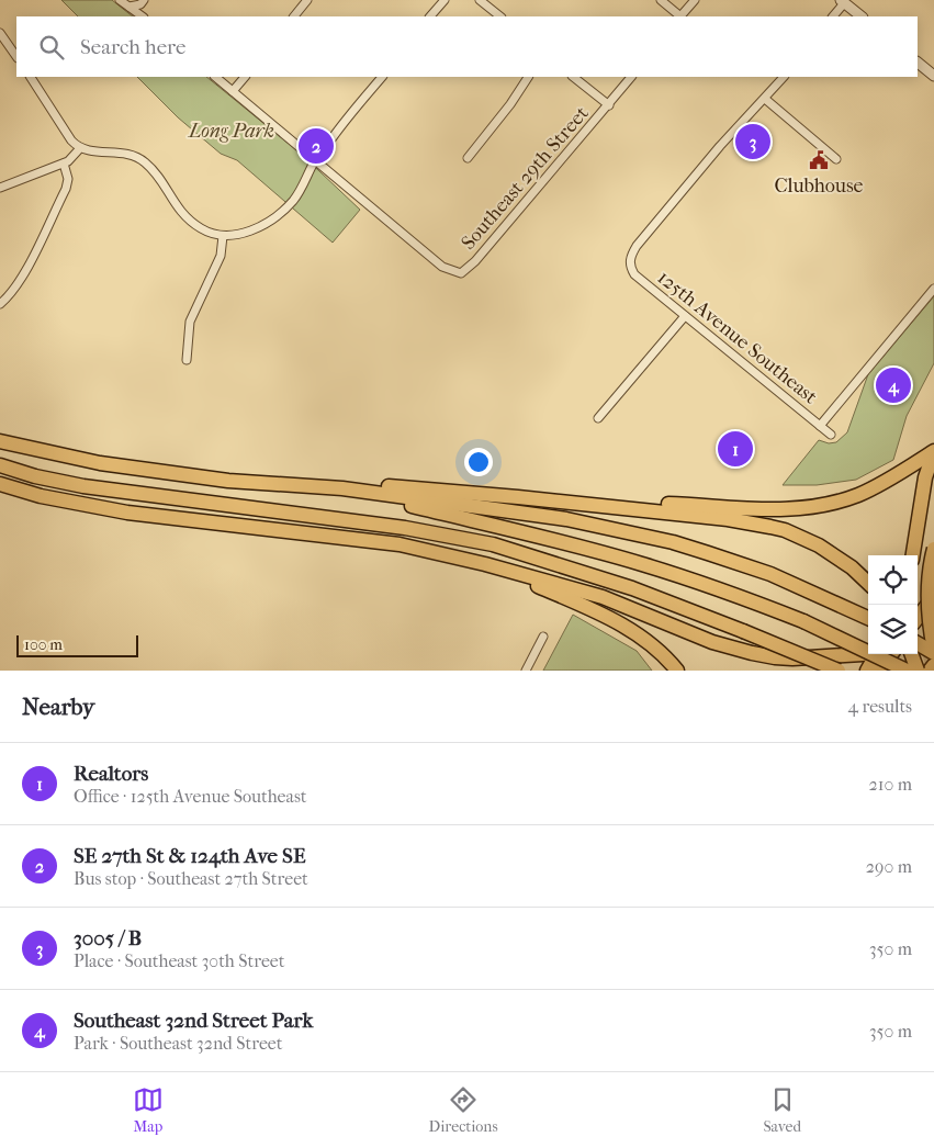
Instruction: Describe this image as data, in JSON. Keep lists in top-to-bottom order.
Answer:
{
  "streets": {
    "street": ["Southeast 29th Street", "125th Avenue Southeast"]
  },
  "parks": ["Long Park"],
  "places": {
    "public building": ["Clubhouse"]
  },
  "scale_bar": "100 m",
  "page": {
    "search": "Search here",
    "pins": [
      "3",
      "2",
      "4",
      "1"
    ],
    "scale": "100 m",
    "heading": ["Nearby", "4 results"],
    "list": [
      {
        "mark": "1",
        "name": "Realtors",
        "note": "Office · 125th Avenue Southeast",
        "value": "210 m"
      },
      {
        "mark": "2",
        "name": "SE 27th St & 124th Ave SE",
        "note": "Bus stop · Southeast 27th Street",
        "value": "290 m"
      },
      {
        "mark": "3",
        "name": "3005 / B",
        "note": "Place · Southeast 30th Street",
        "value": "350 m"
      },
      {
        "mark": "4",
        "name": "Southeast 32nd Street Park",
        "note": "Park · Southeast 32nd Street",
        "value": "350 m"
      }
    ],
    "nav": ["Map", "Directions", "Saved"]
  }
}
